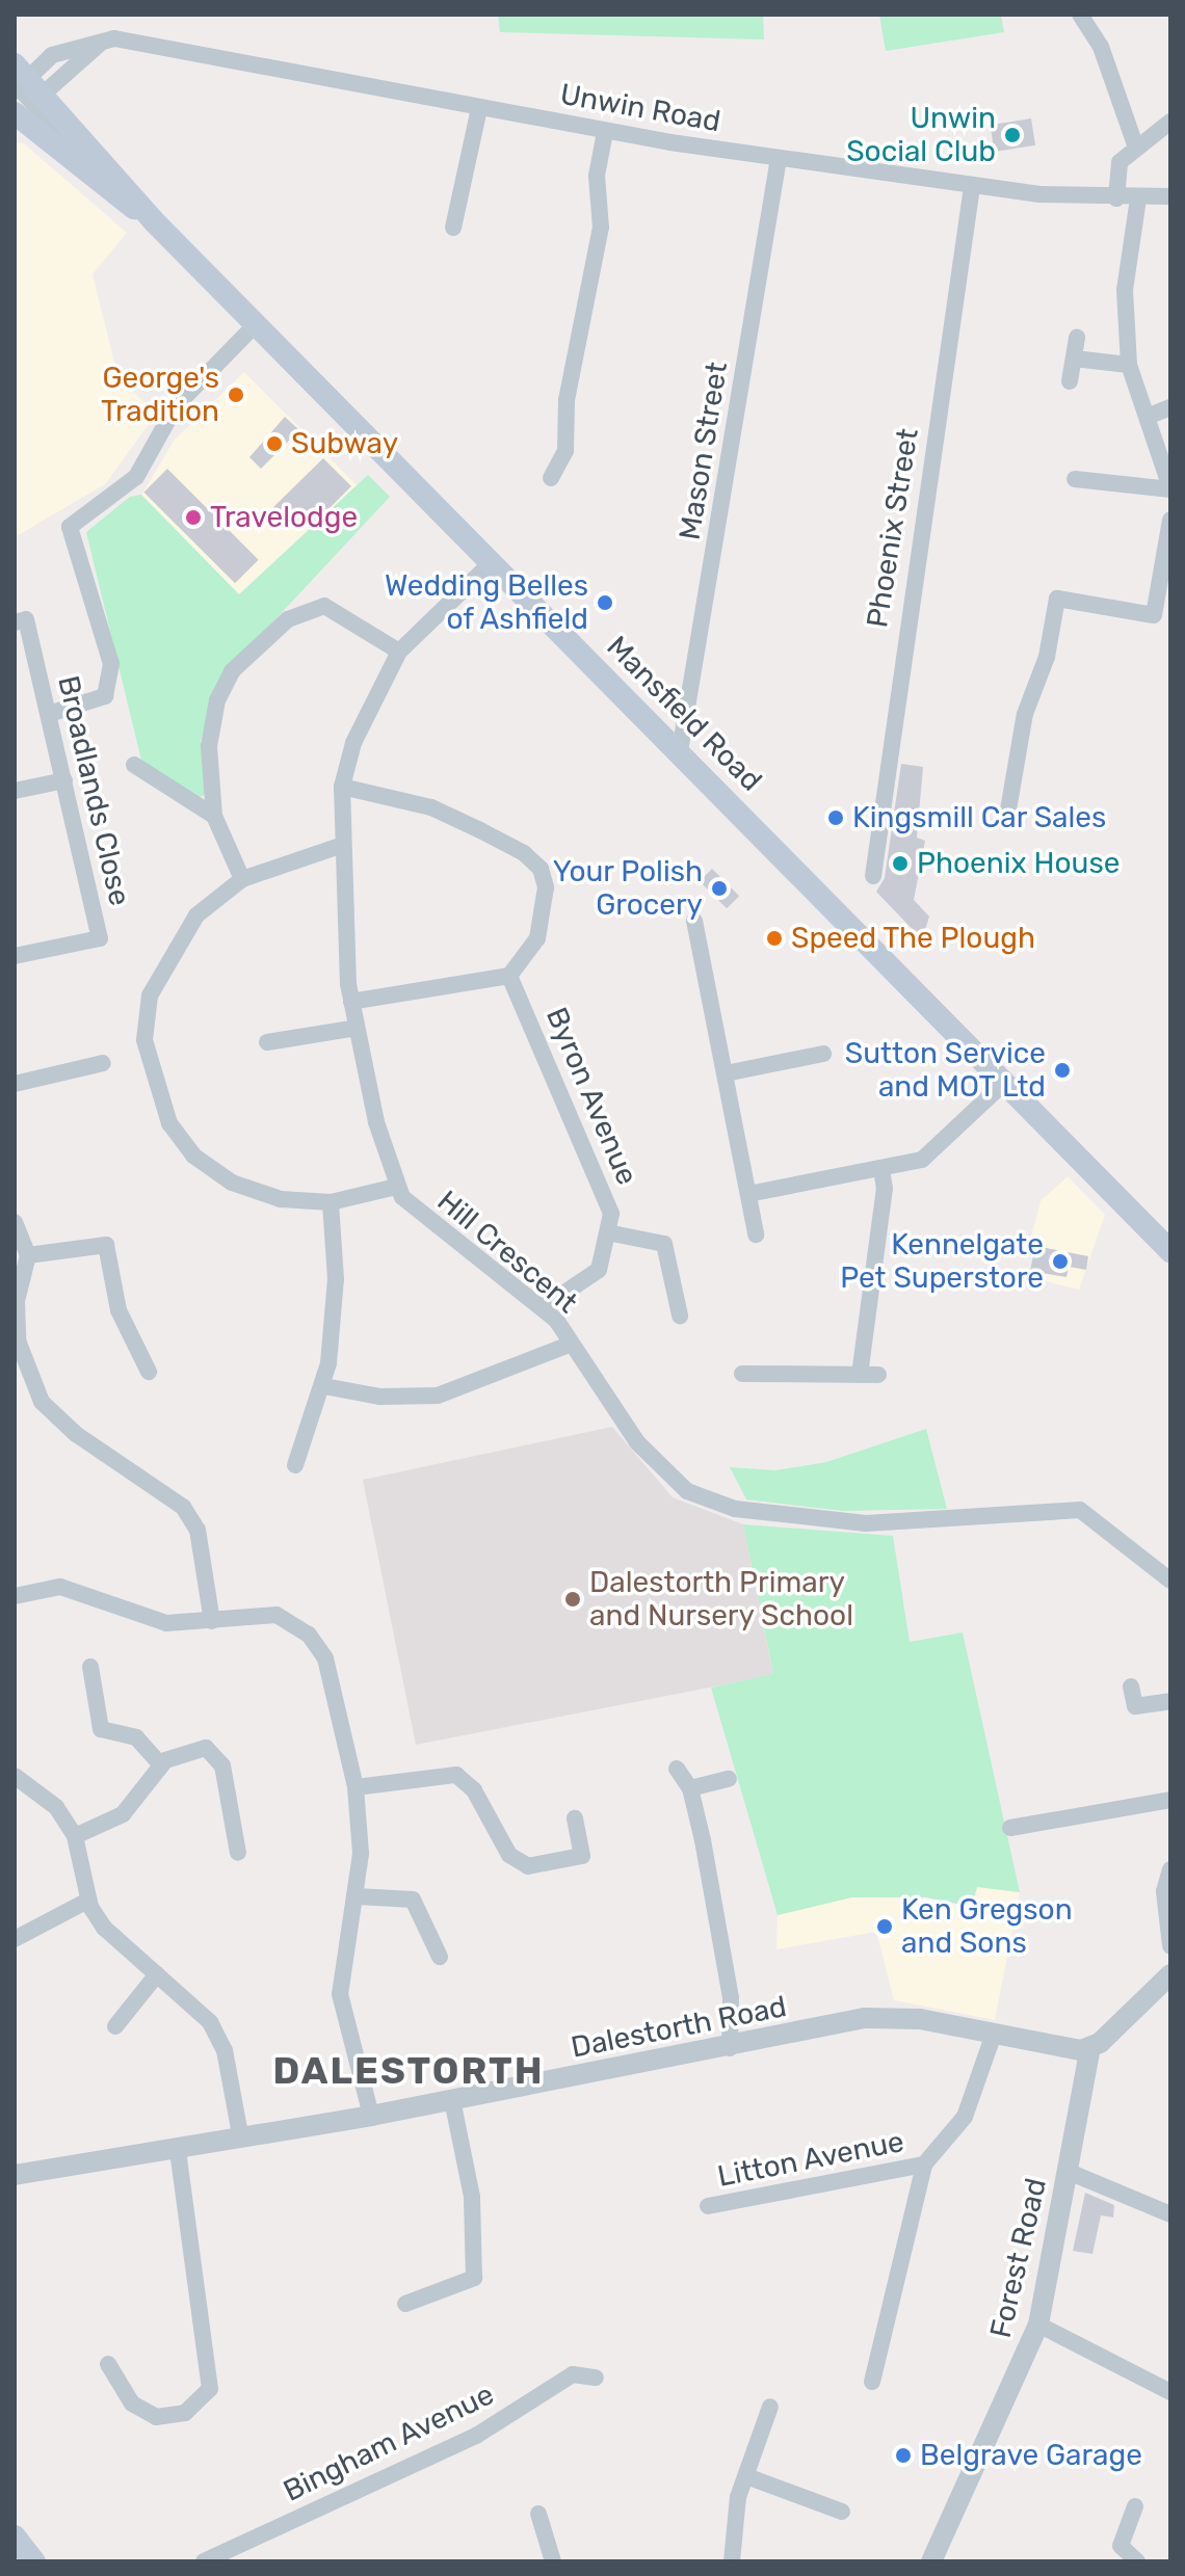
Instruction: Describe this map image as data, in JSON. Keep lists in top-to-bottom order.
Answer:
{
  "streets": {
    "main road": ["Mansfield Road"],
    "street": [
      "Unwin Road",
      "Mason Street",
      "Phoenix Street",
      "Broadlands Close",
      "Byron Avenue",
      "Hill Crescent",
      "Dalestorth Road",
      "Litton Avenue",
      "Forest Road",
      "Bingham Avenue"
    ]
  },
  "crossings": [
    ["Unwin Road", "Mason Street"],
    ["Unwin Road", "Phoenix Street"],
    ["Unwin Road", "Mansfield Road"],
    ["Mason Street", "Mansfield Road"],
    ["Mansfield Road", "Hill Crescent"],
    ["Byron Avenue", "Hill Crescent"],
    ["Dalestorth Road", "Forest Road"]
  ],
  "districts": ["DALESTORTH"],
  "places": [
    "Unwin Social Club",
    "George's Tradition",
    "Subway",
    "Travelodge",
    "Wedding Belles of Ashfield",
    "Kingsmill Car Sales",
    "Phoenix House",
    "Your Polish Grocery",
    "Speed The Plough",
    "Sutton Service and MOT Ltd",
    "Kennelgate Pet Superstore",
    "Dalestorth Primary and Nursery School",
    "Ken Gregson and Sons",
    "Belgrave Garage"
  ]
}
